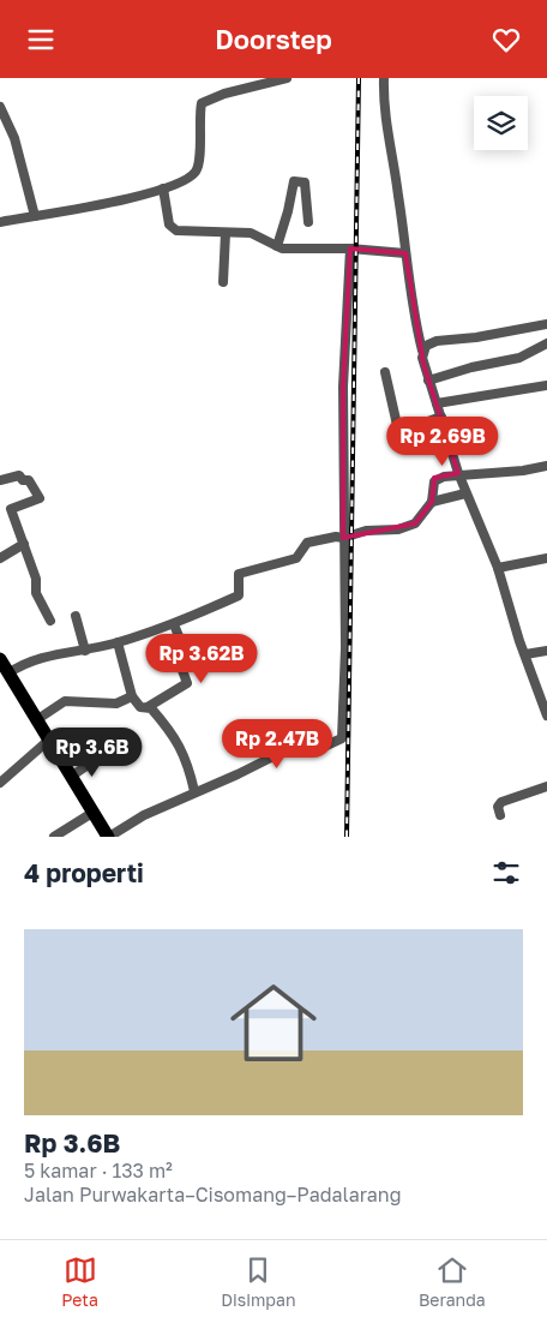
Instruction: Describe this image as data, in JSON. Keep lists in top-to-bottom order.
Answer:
{
  "page": {
    "header": "Doorstep",
    "price": [
      "Rp 2.69B",
      "Rp 3.62B",
      "Rp 2.47B",
      "Rp 3.6B"
    ],
    "heading": "4 properti",
    "list": [
      {
        "name": "Rp 3.6B",
        "note": "5 kamar · 133 m² · Jalan Purwakarta–Cisomang–Padalarang"
      }
    ],
    "tabs": ["Peta", "Disimpan", "Beranda"]
  }
}
